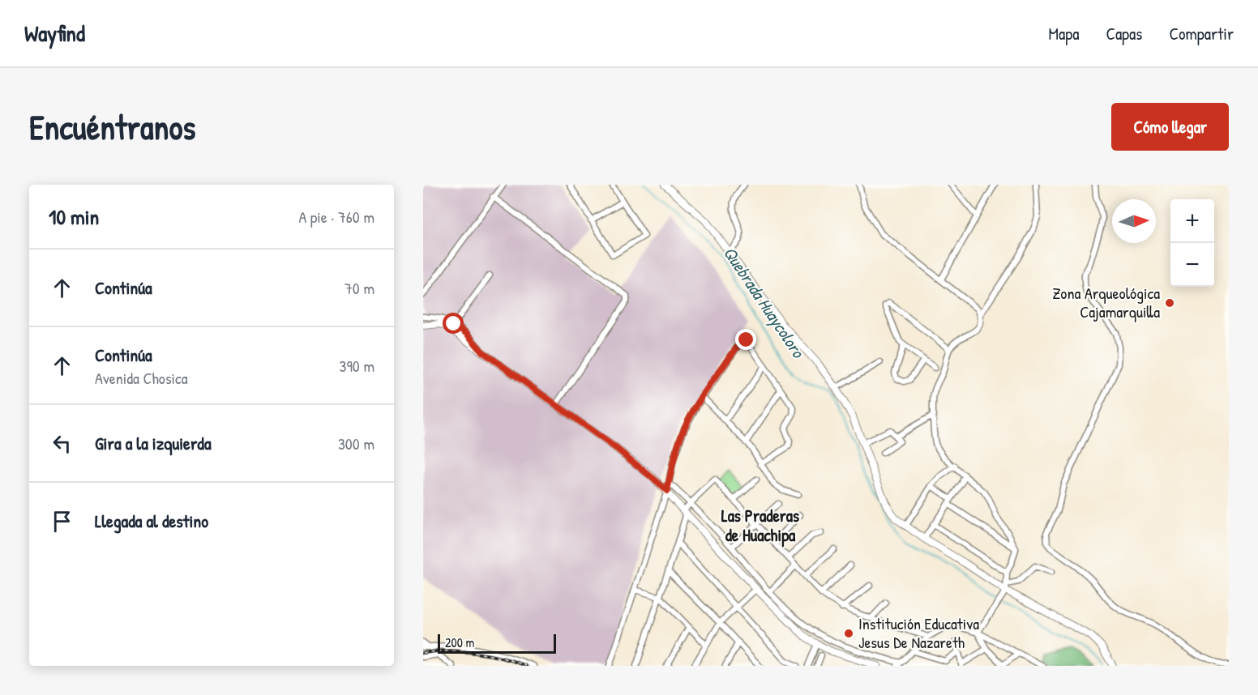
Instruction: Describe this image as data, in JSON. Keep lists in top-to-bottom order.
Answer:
{
  "districts": ["Las Praderas de Huachipa"],
  "water": ["Quebrada Huaycoloro"],
  "places": ["Zona Arqueológica Cajamarquilla", "Institución Educativa Jesus De Nazareth"],
  "scale_bar": "200 m",
  "north": "right",
  "page": {
    "header": "Wayfind",
    "nav": ["Mapa", "Capas", "Compartir"],
    "buttons": "Cómo llegar",
    "title": "Encuéntranos",
    "heading": ["10 min", "A pie · 760 m"],
    "map_buttons": ["+", "−"],
    "list": [
      ["Continúa", "70 m"],
      ["Continúa", "Avenida Chosica", "390 m"],
      ["Gira a la izquierda", "300 m"],
      "Llegada al destino"
    ],
    "scale": "200 m"
  }
}
